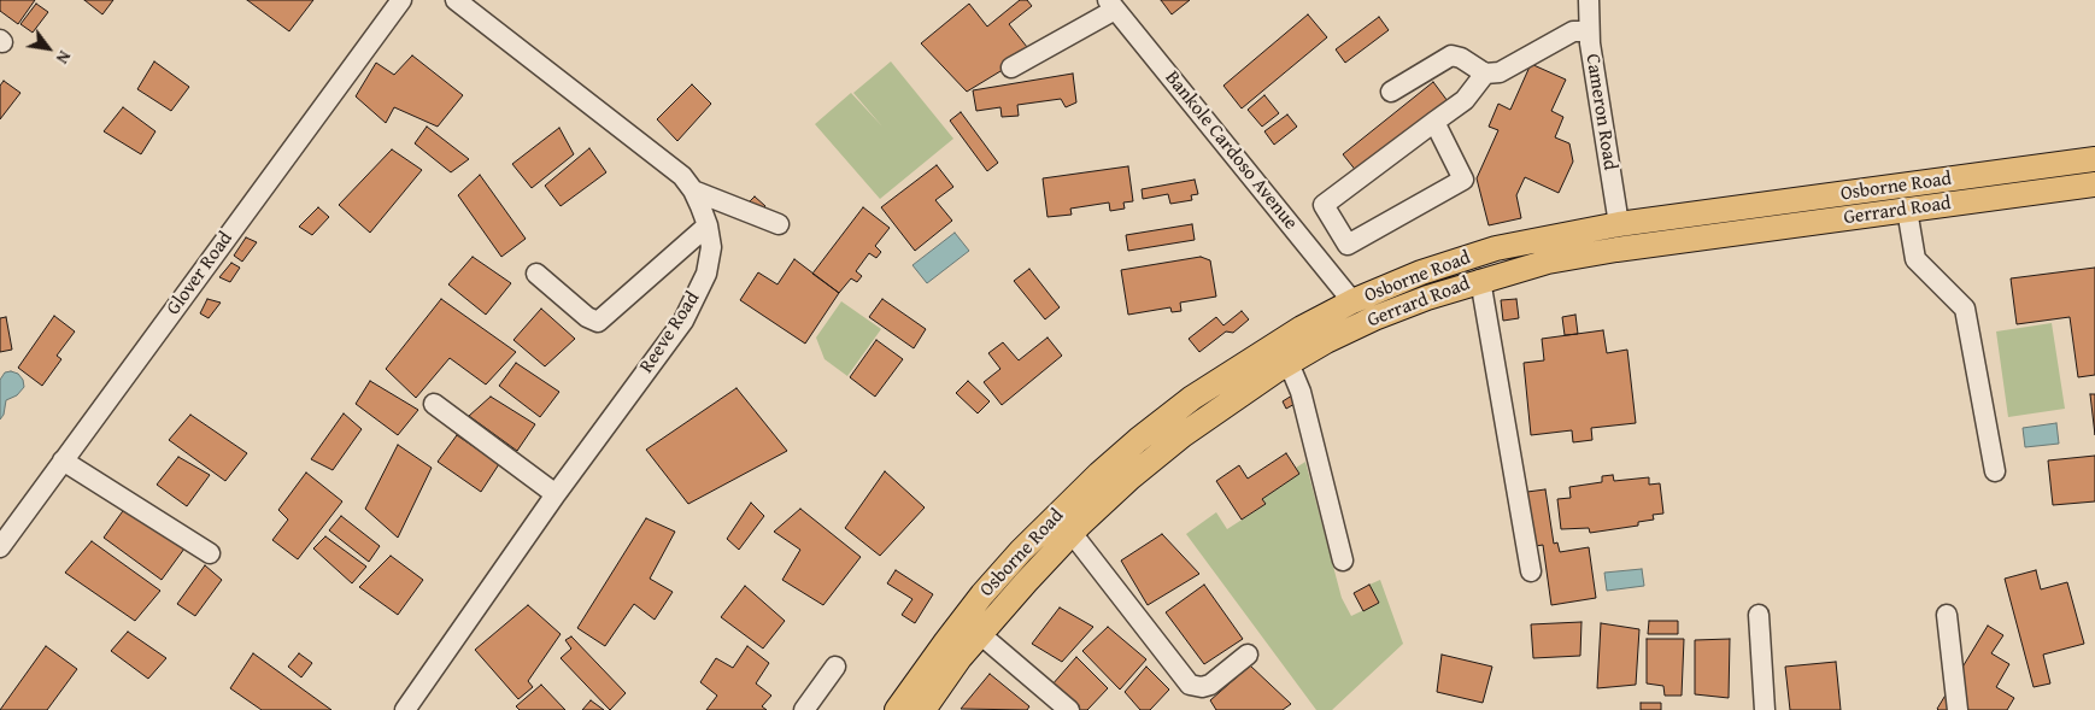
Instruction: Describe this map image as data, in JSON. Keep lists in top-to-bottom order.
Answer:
{
  "streets": {
    "main road": ["Osborne Road", "Gerrard Road"],
    "street": [
      "Cameron Road",
      "Bankole Cardoso Avenue",
      "Glover Road",
      "Reeve Road"
    ]
  },
  "crossings": [
    ["Cameron Road", "Osborne Road"],
    ["Bankole Cardoso Avenue", "Osborne Road"]
  ],
  "north": "bottom right"
}
